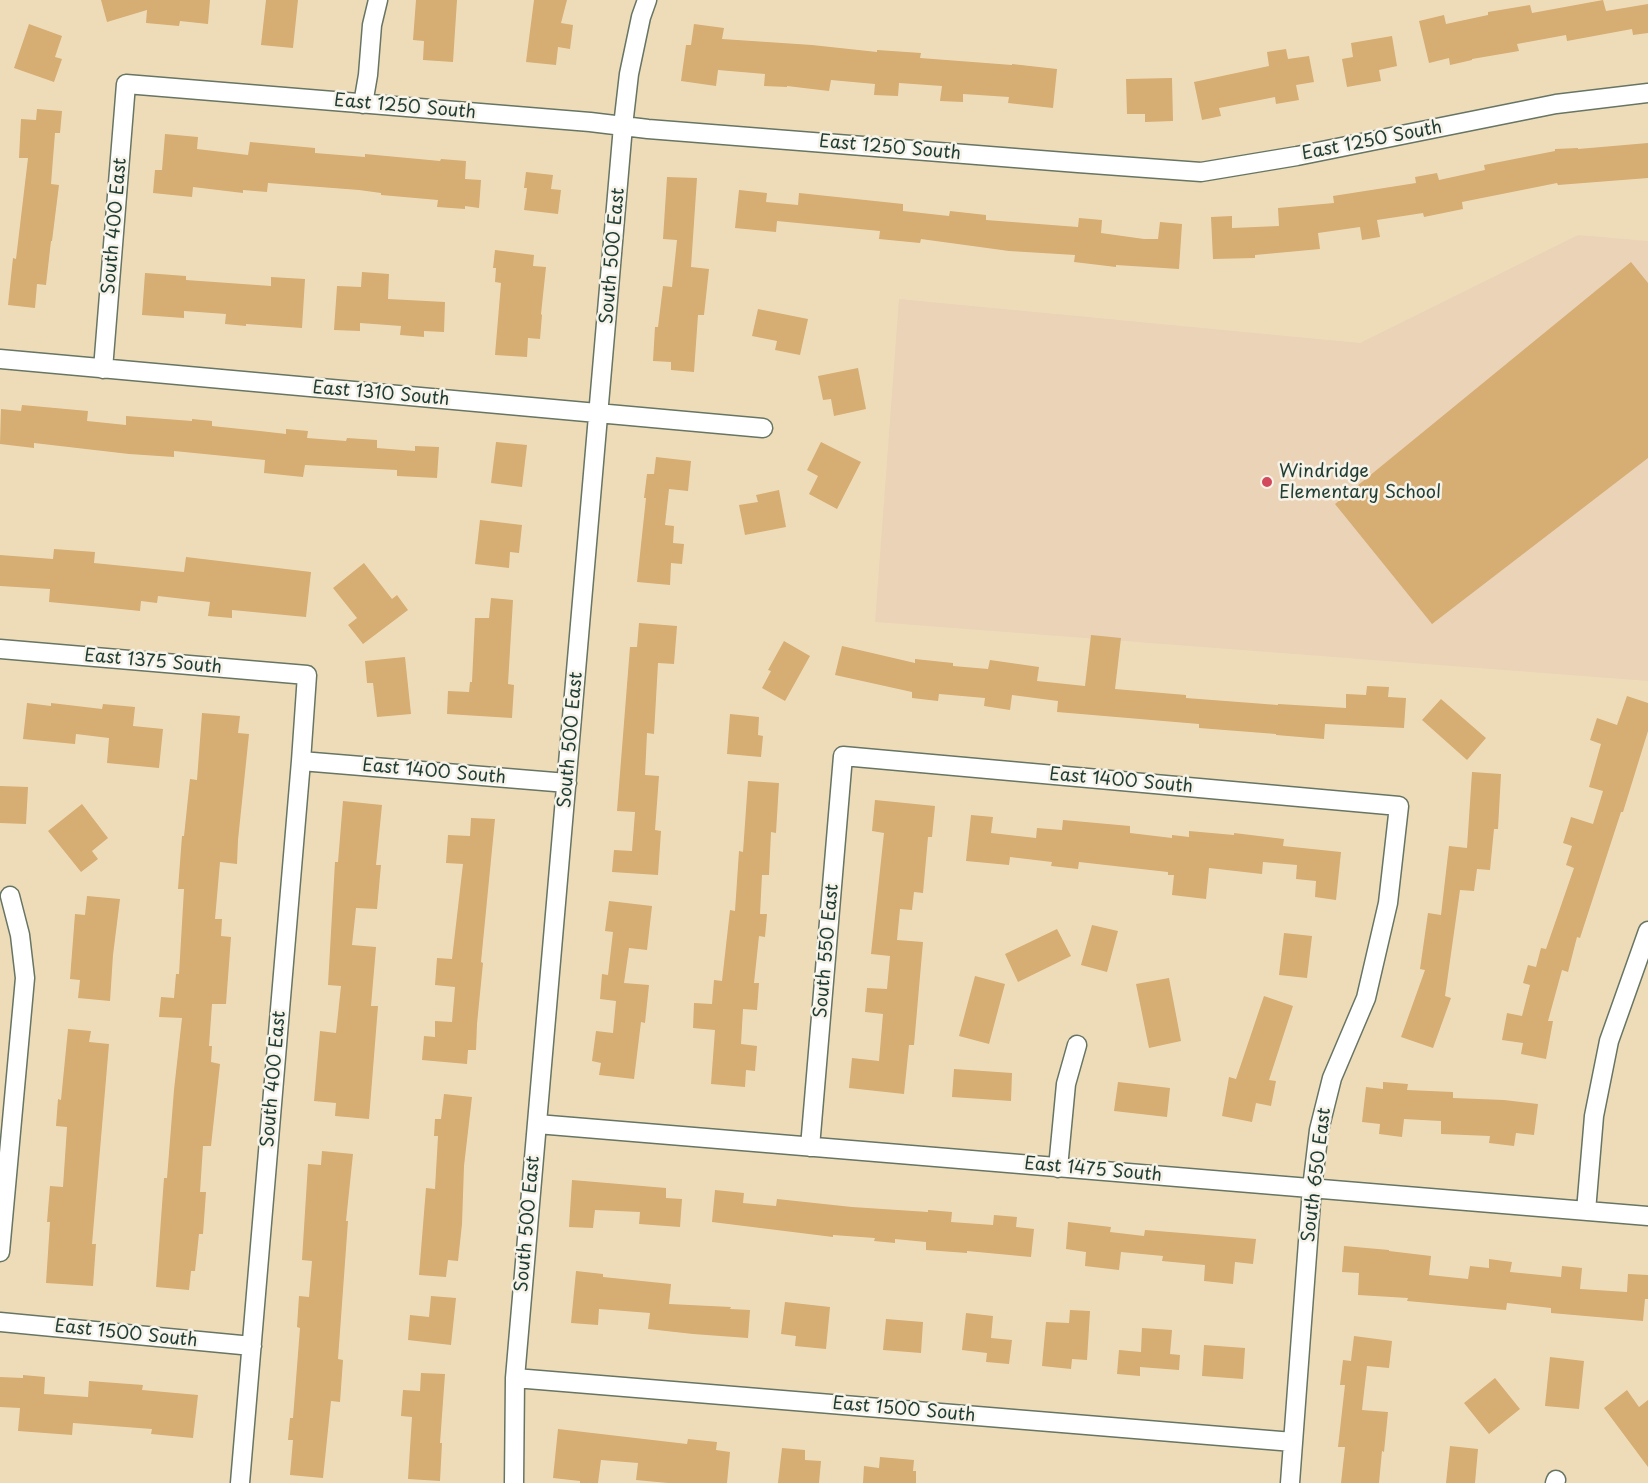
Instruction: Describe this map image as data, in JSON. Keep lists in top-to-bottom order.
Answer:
{
  "streets": {
    "street": [
      "East 1250 South",
      "South 400 East",
      "South 500 East",
      "East 1310 South",
      "East 1375 South",
      "East 1400 South",
      "South 550 East",
      "East 1475 South",
      "South 650 East",
      "East 1500 South"
    ]
  },
  "crossings": [
    ["East 1250 South", "South 400 East"],
    ["East 1250 South", "South 500 East"],
    ["South 400 East", "East 1310 South"],
    ["South 400 East", "East 1375 South"],
    ["South 400 East", "East 1400 South"],
    ["South 400 East", "East 1500 South"],
    ["South 500 East", "East 1310 South"],
    ["South 500 East", "East 1400 South"],
    ["South 500 East", "East 1475 South"],
    ["South 500 East", "East 1500 South"],
    ["East 1400 South", "South 550 East"],
    ["East 1400 South", "South 650 East"],
    ["South 550 East", "East 1475 South"],
    ["East 1475 South", "South 650 East"],
    ["South 650 East", "East 1500 South"]
  ],
  "places": ["Windridge Elementary School"]
}
